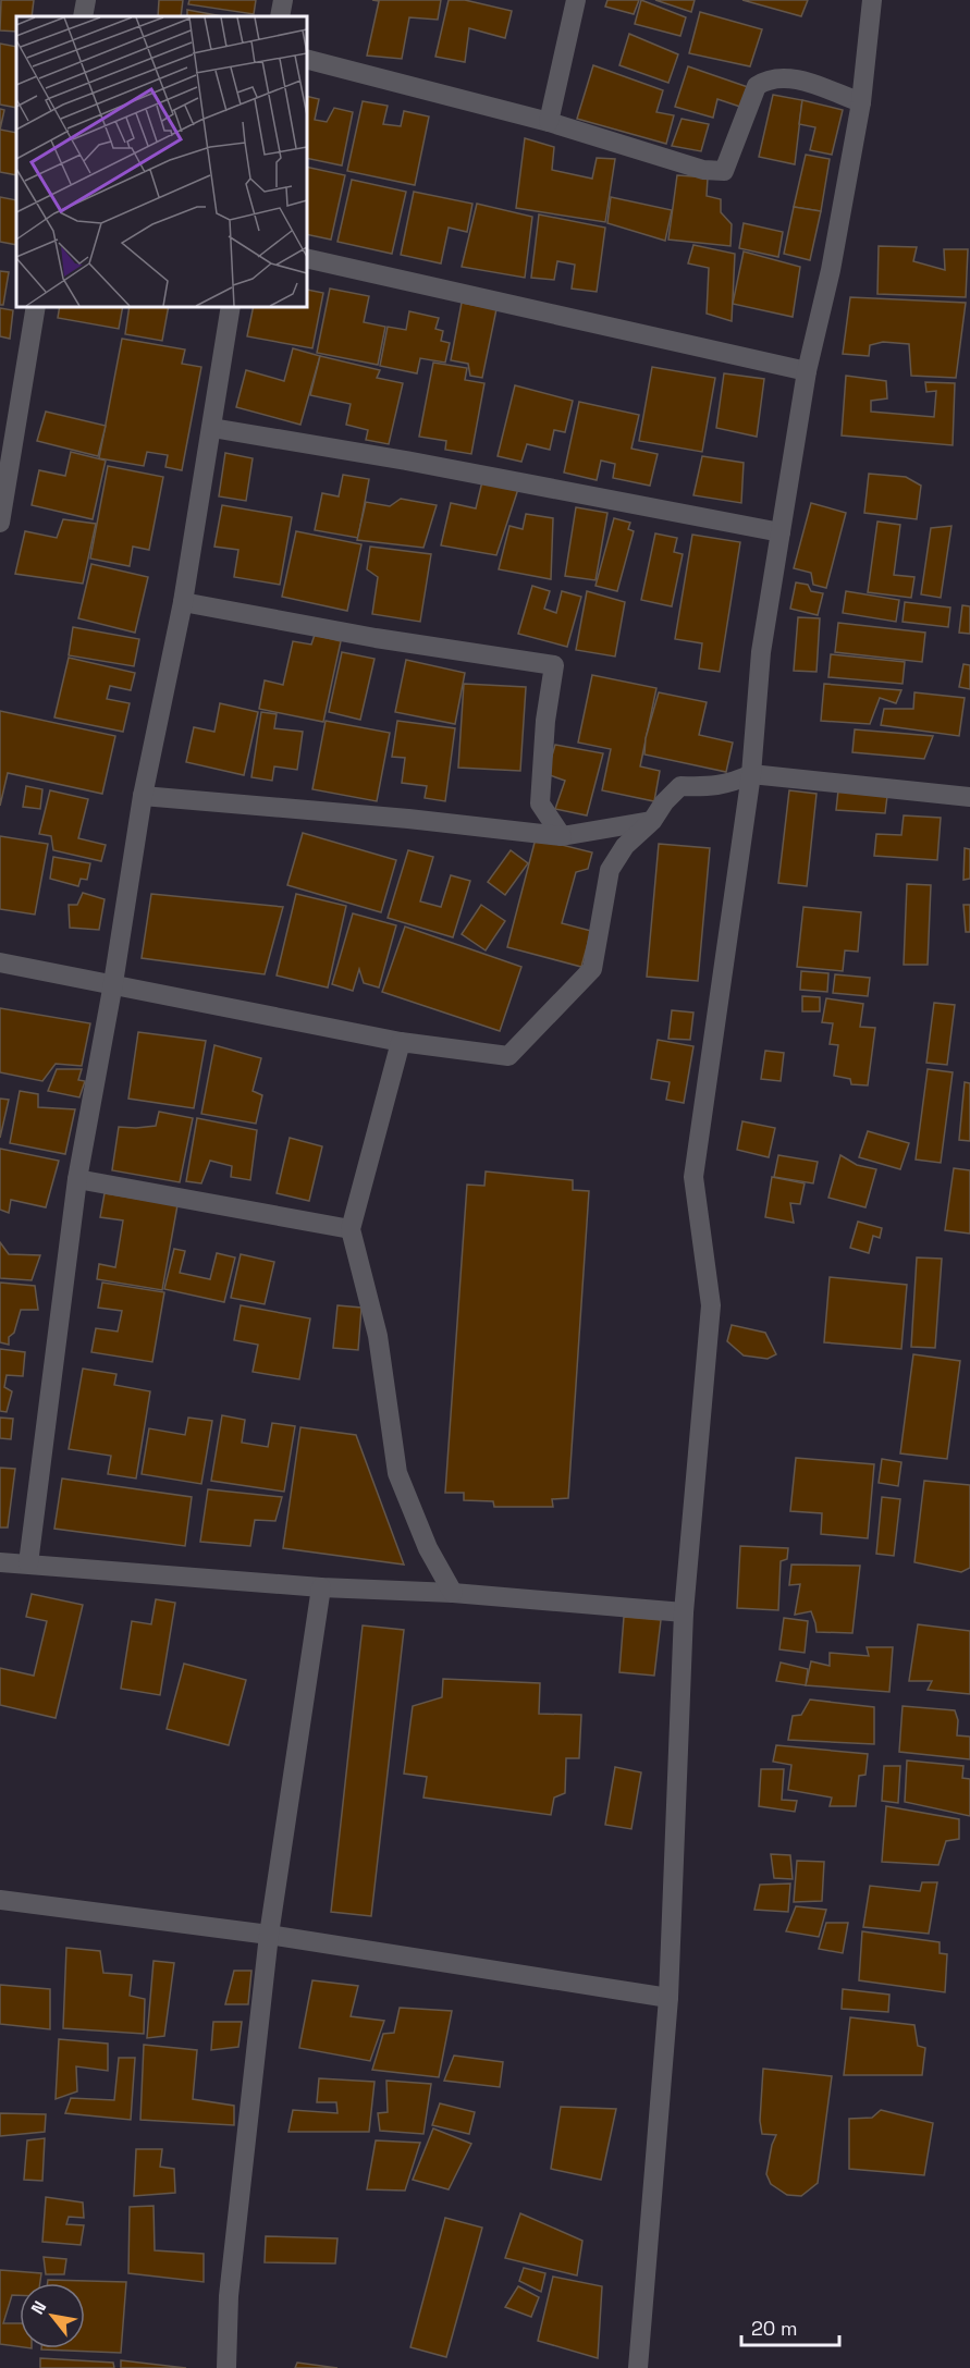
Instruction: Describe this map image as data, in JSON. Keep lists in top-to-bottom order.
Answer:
{
  "scale_bar": "20 m",
  "north": "top left"
}
